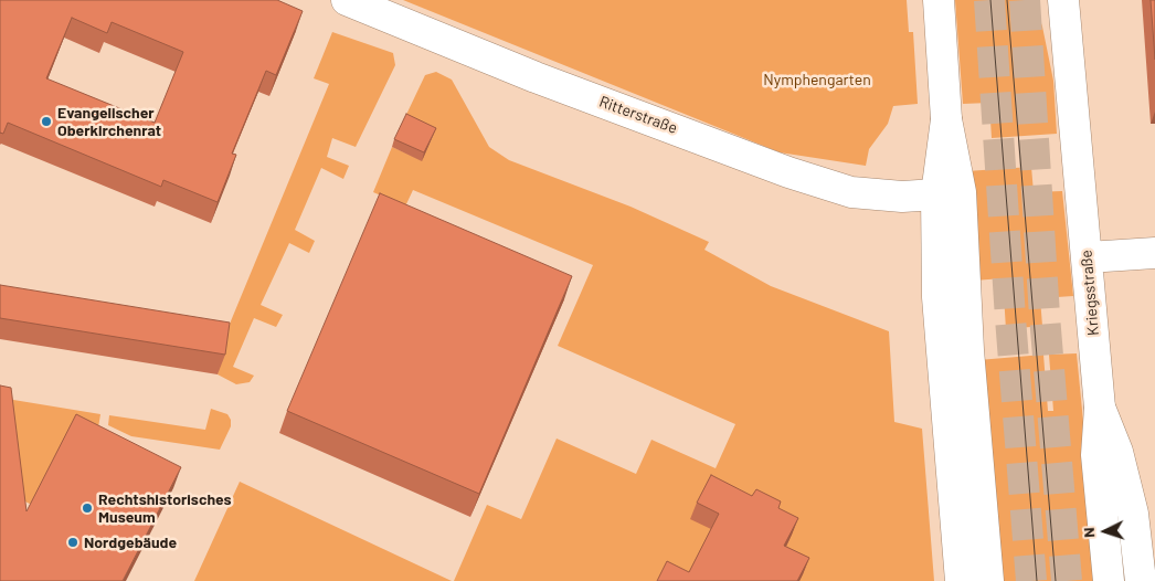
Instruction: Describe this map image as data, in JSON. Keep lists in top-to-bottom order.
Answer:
{
  "streets": {
    "main road": ["Ritterstraße", "Kriegsstraße"]
  },
  "parks": ["Nymphengarten"],
  "places": ["Evangelischer Oberkirchenrat", "Rechtshistorisches Museum", "Nordgebäude"],
  "north": "left"
}
